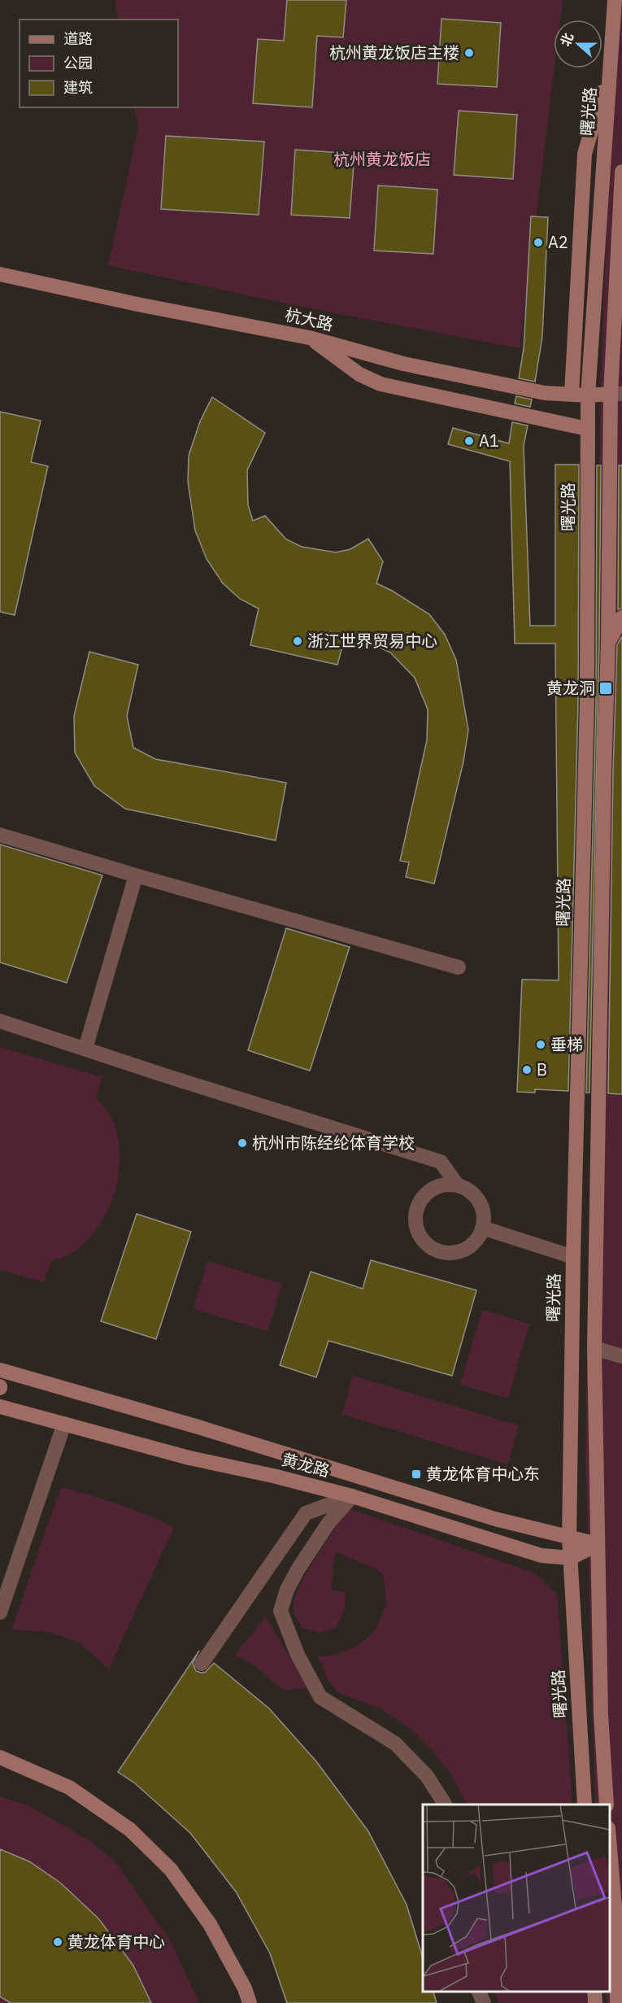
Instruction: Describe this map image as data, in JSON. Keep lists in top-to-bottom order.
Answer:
{
  "streets": {
    "main road": ["曙光路", "杭大路", "黄龙路"]
  },
  "crossings": [
    ["曙光路", "杭大路"],
    ["曙光路", "黄龙路"]
  ],
  "parks": ["杭州黄龙饭店"],
  "places": {
    "other": [
      "杭州黄龙饭店主楼",
      "A2",
      "A1",
      "浙江世界贸易中心",
      "垂梯",
      "B",
      "杭州市陈经纶体育学校",
      "黄龙体育中心"
    ],
    "transit": ["黄龙洞", "黄龙体育中心东"]
  },
  "legend": ["道路", "公园", "建筑"],
  "north": "left"
}
